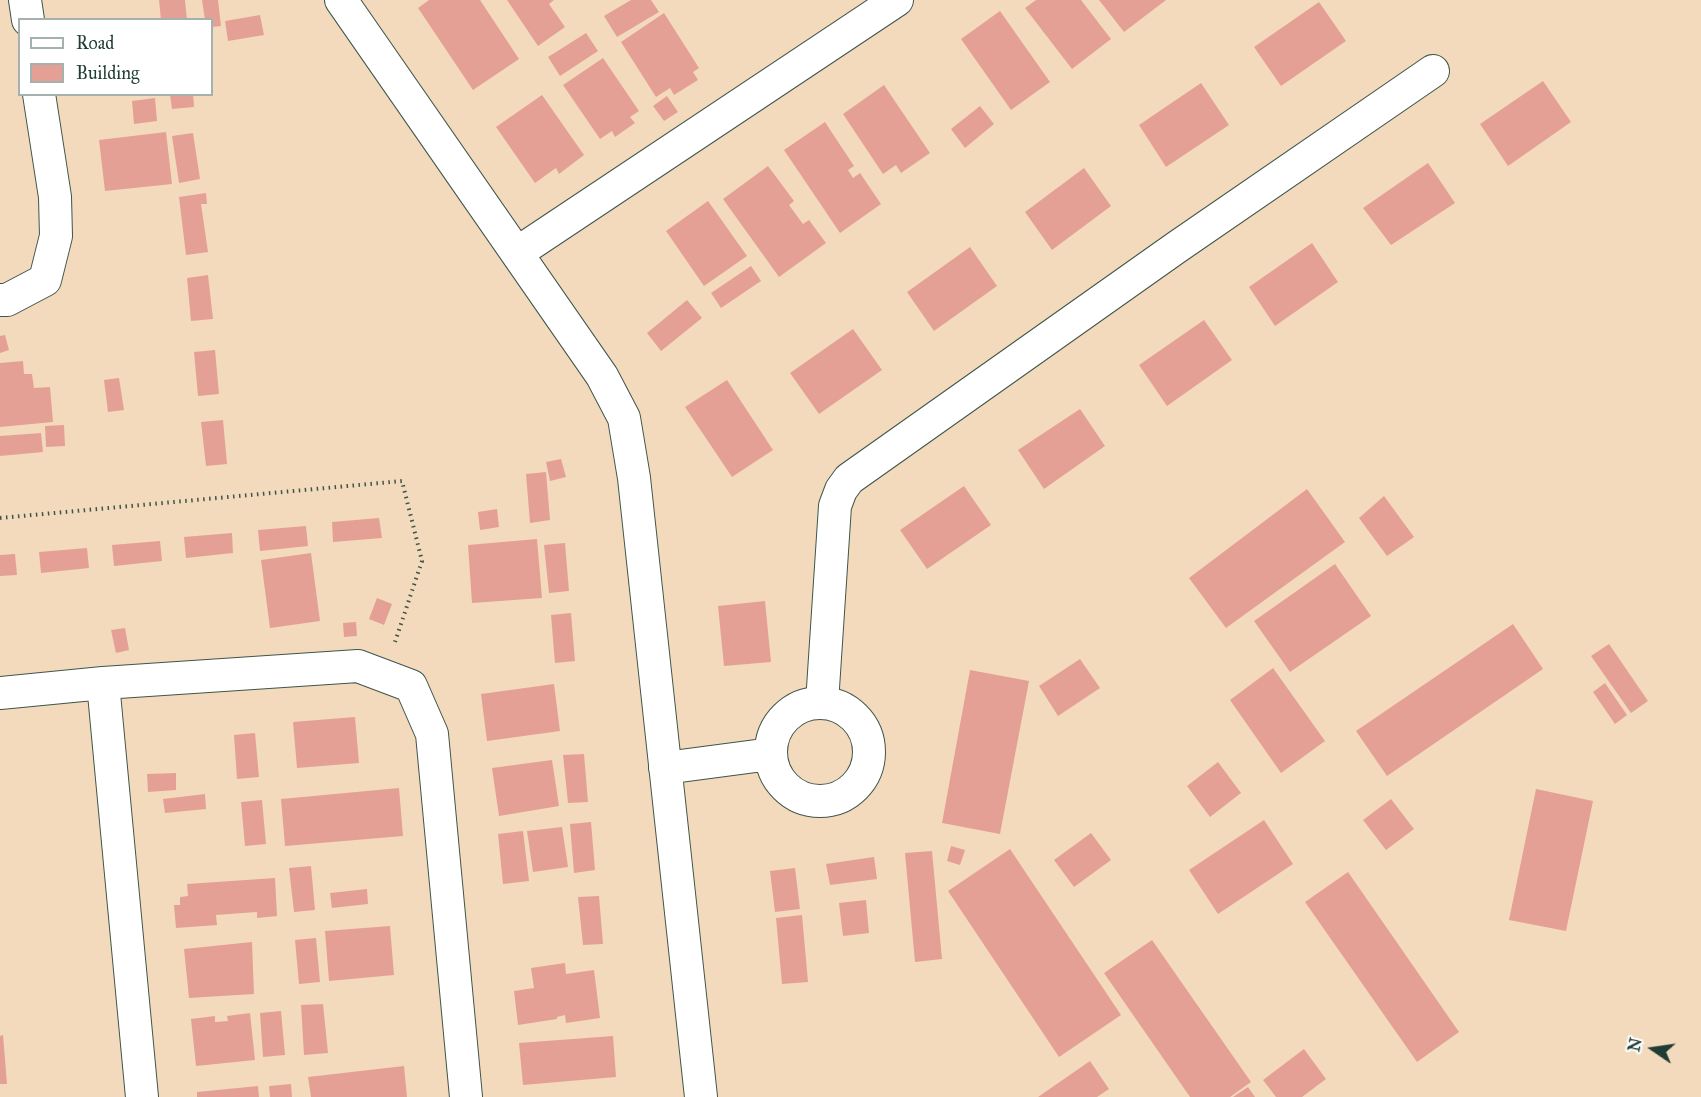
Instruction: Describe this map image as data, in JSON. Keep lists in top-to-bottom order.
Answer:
{
  "legend": ["Road", "Building"],
  "north": "left"
}
